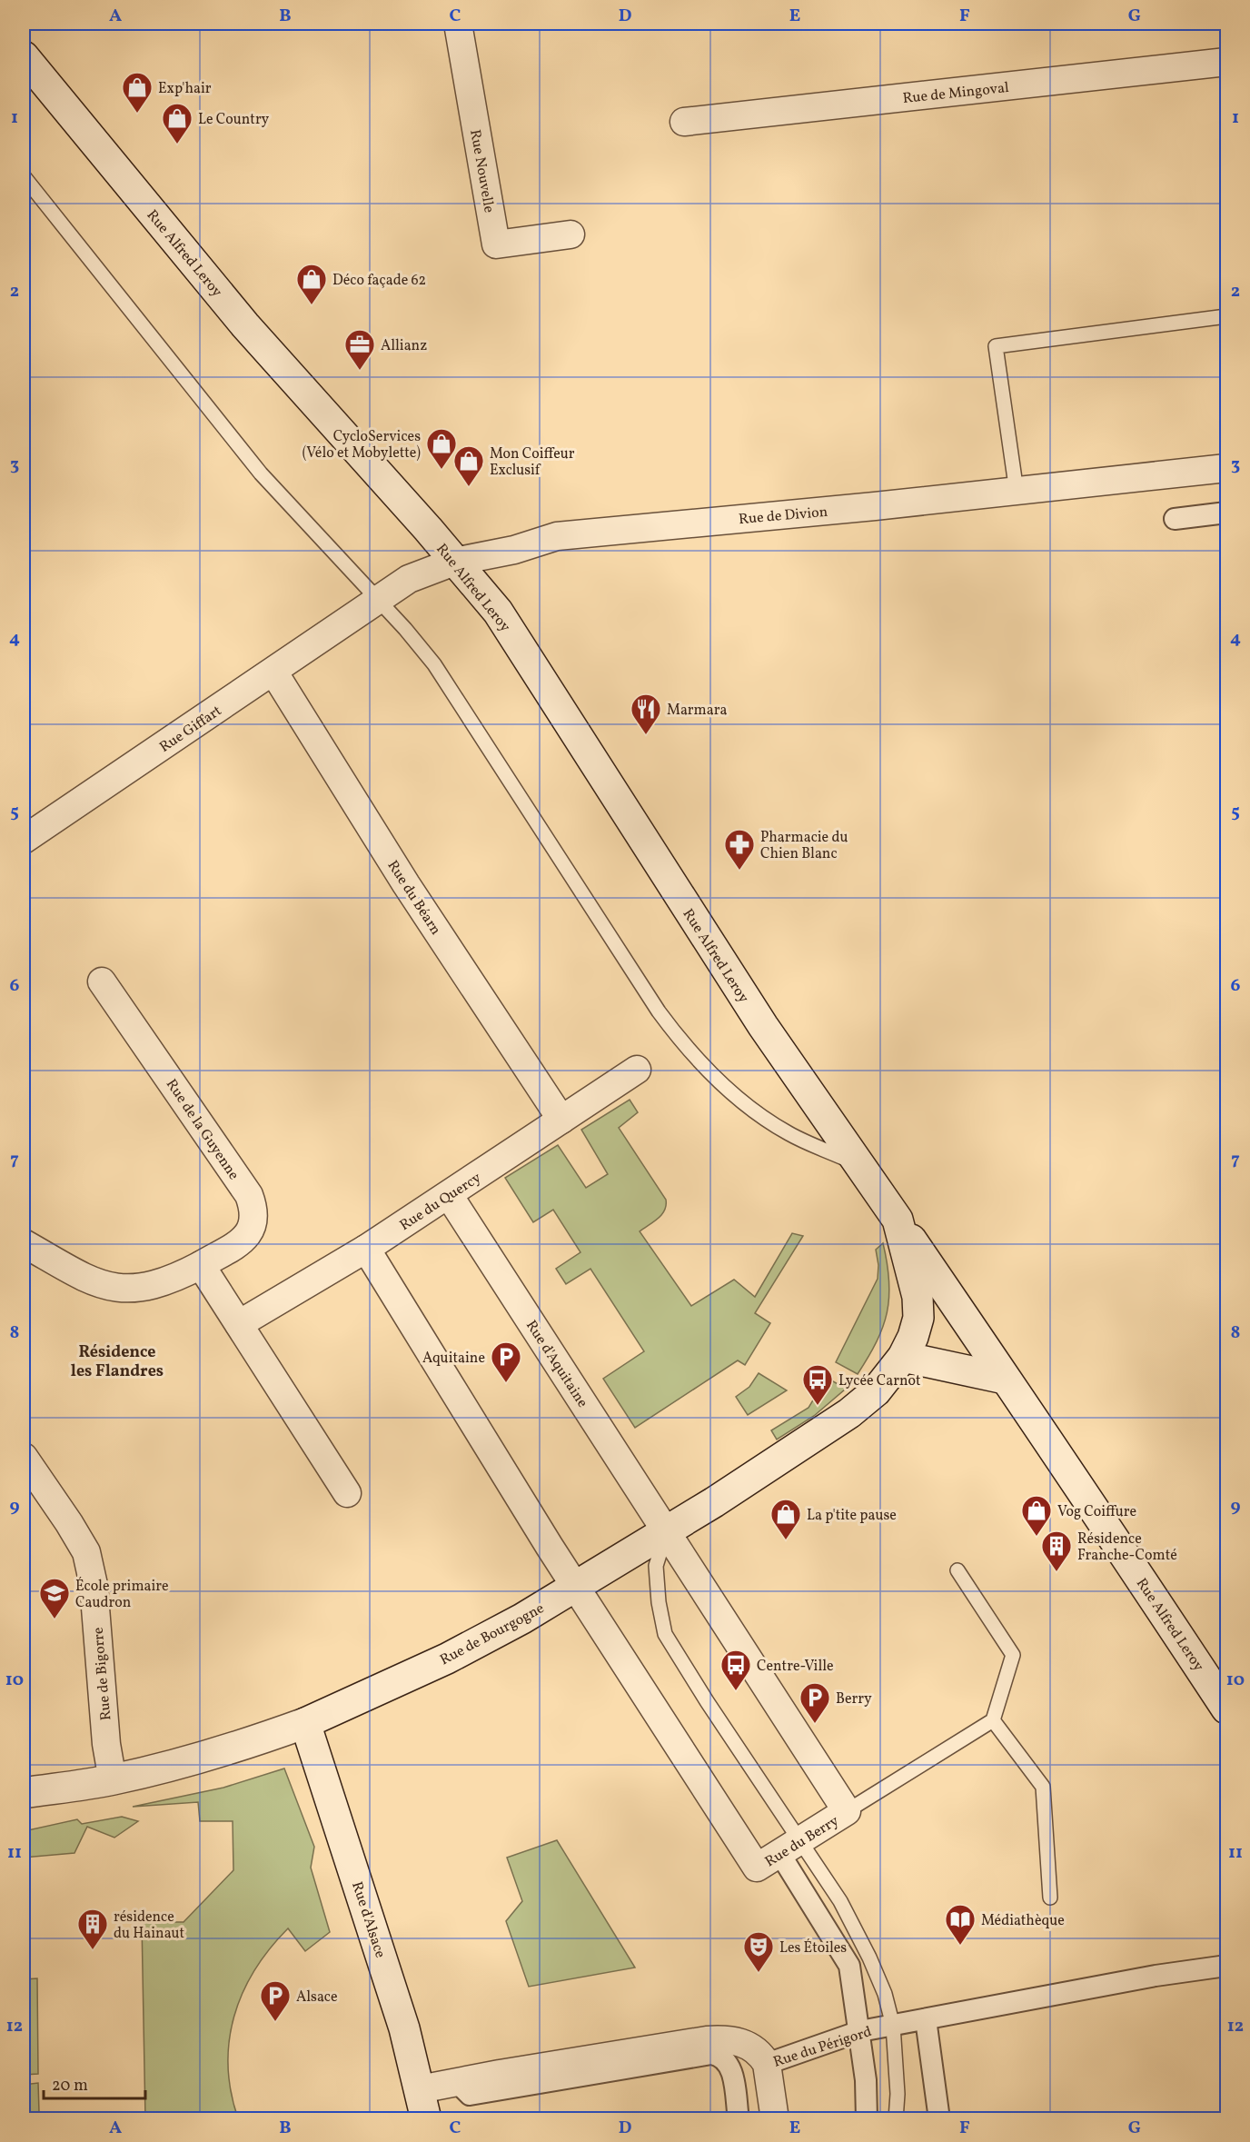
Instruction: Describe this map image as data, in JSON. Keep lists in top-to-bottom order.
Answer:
{
  "streets": {
    "main road": ["Rue Alfred Leroy", "Rue de Bourgogne", "Rue d'Alsace"],
    "street": [
      "Rue de Mingoval",
      "Rue Nouvelle",
      "Rue de Divion",
      "Rue Giffart",
      "Rue du Béarn",
      "Rue de la Guyenne",
      "Rue du Quercy",
      "Rue d'Aquitaine",
      "Rue de Bigorre",
      "Rue du Berry",
      "Rue du Périgord"
    ]
  },
  "crossings": [
    ["Rue Alfred Leroy", "Rue de Divion"],
    ["Rue Alfred Leroy", "Rue de Bourgogne"],
    ["Rue de Divion", "Rue Giffart"],
    ["Rue Giffart", "Rue du Béarn"],
    ["Rue du Béarn", "Rue du Quercy"],
    ["Rue du Quercy", "Rue d'Aquitaine"],
    ["Rue d'Aquitaine", "Rue de Bourgogne"],
    ["Rue d'Aquitaine", "Rue du Berry"],
    ["Rue de Bourgogne", "Rue de Bigorre"],
    ["Rue de Bourgogne", "Rue du Berry"],
    ["Rue de Bourgogne", "Rue d'Alsace"],
    ["Rue d'Alsace", "Rue du Périgord"]
  ],
  "districts": ["Résidence les Flandres"],
  "places": {
    "shop": [
      "Exp'hair",
      "Le Country",
      "Déco façade 62",
      "CycloServices (Vélo et Mobylette)",
      "Mon Coiffeur Exclusif",
      "Vog Coiffure",
      "La p'tite pause"
    ],
    "office": ["Allianz"],
    "restaurant": ["Marmara"],
    "pharmacy": ["Pharmacie du Chien Blanc"],
    "parking": ["Aquitaine", "Berry", "Alsace"],
    "bus stop": ["Lycée Carnot", "Centre-Ville"],
    "building": ["Résidence Franche-Comté", "résidence du Hainaut"],
    "school or university": ["École primaire Caudron"],
    "library": ["Médiathèque"],
    "theatre": ["Les Étoiles"]
  },
  "scale_bar": "20 m",
  "grid": {
    "columns": [
      "A",
      "B",
      "C",
      "D",
      "E",
      "F",
      "G"
    ],
    "rows": [
      "1",
      "2",
      "3",
      "4",
      "5",
      "6",
      "7",
      "8",
      "9",
      "10",
      "11",
      "12"
    ]
  }
}
